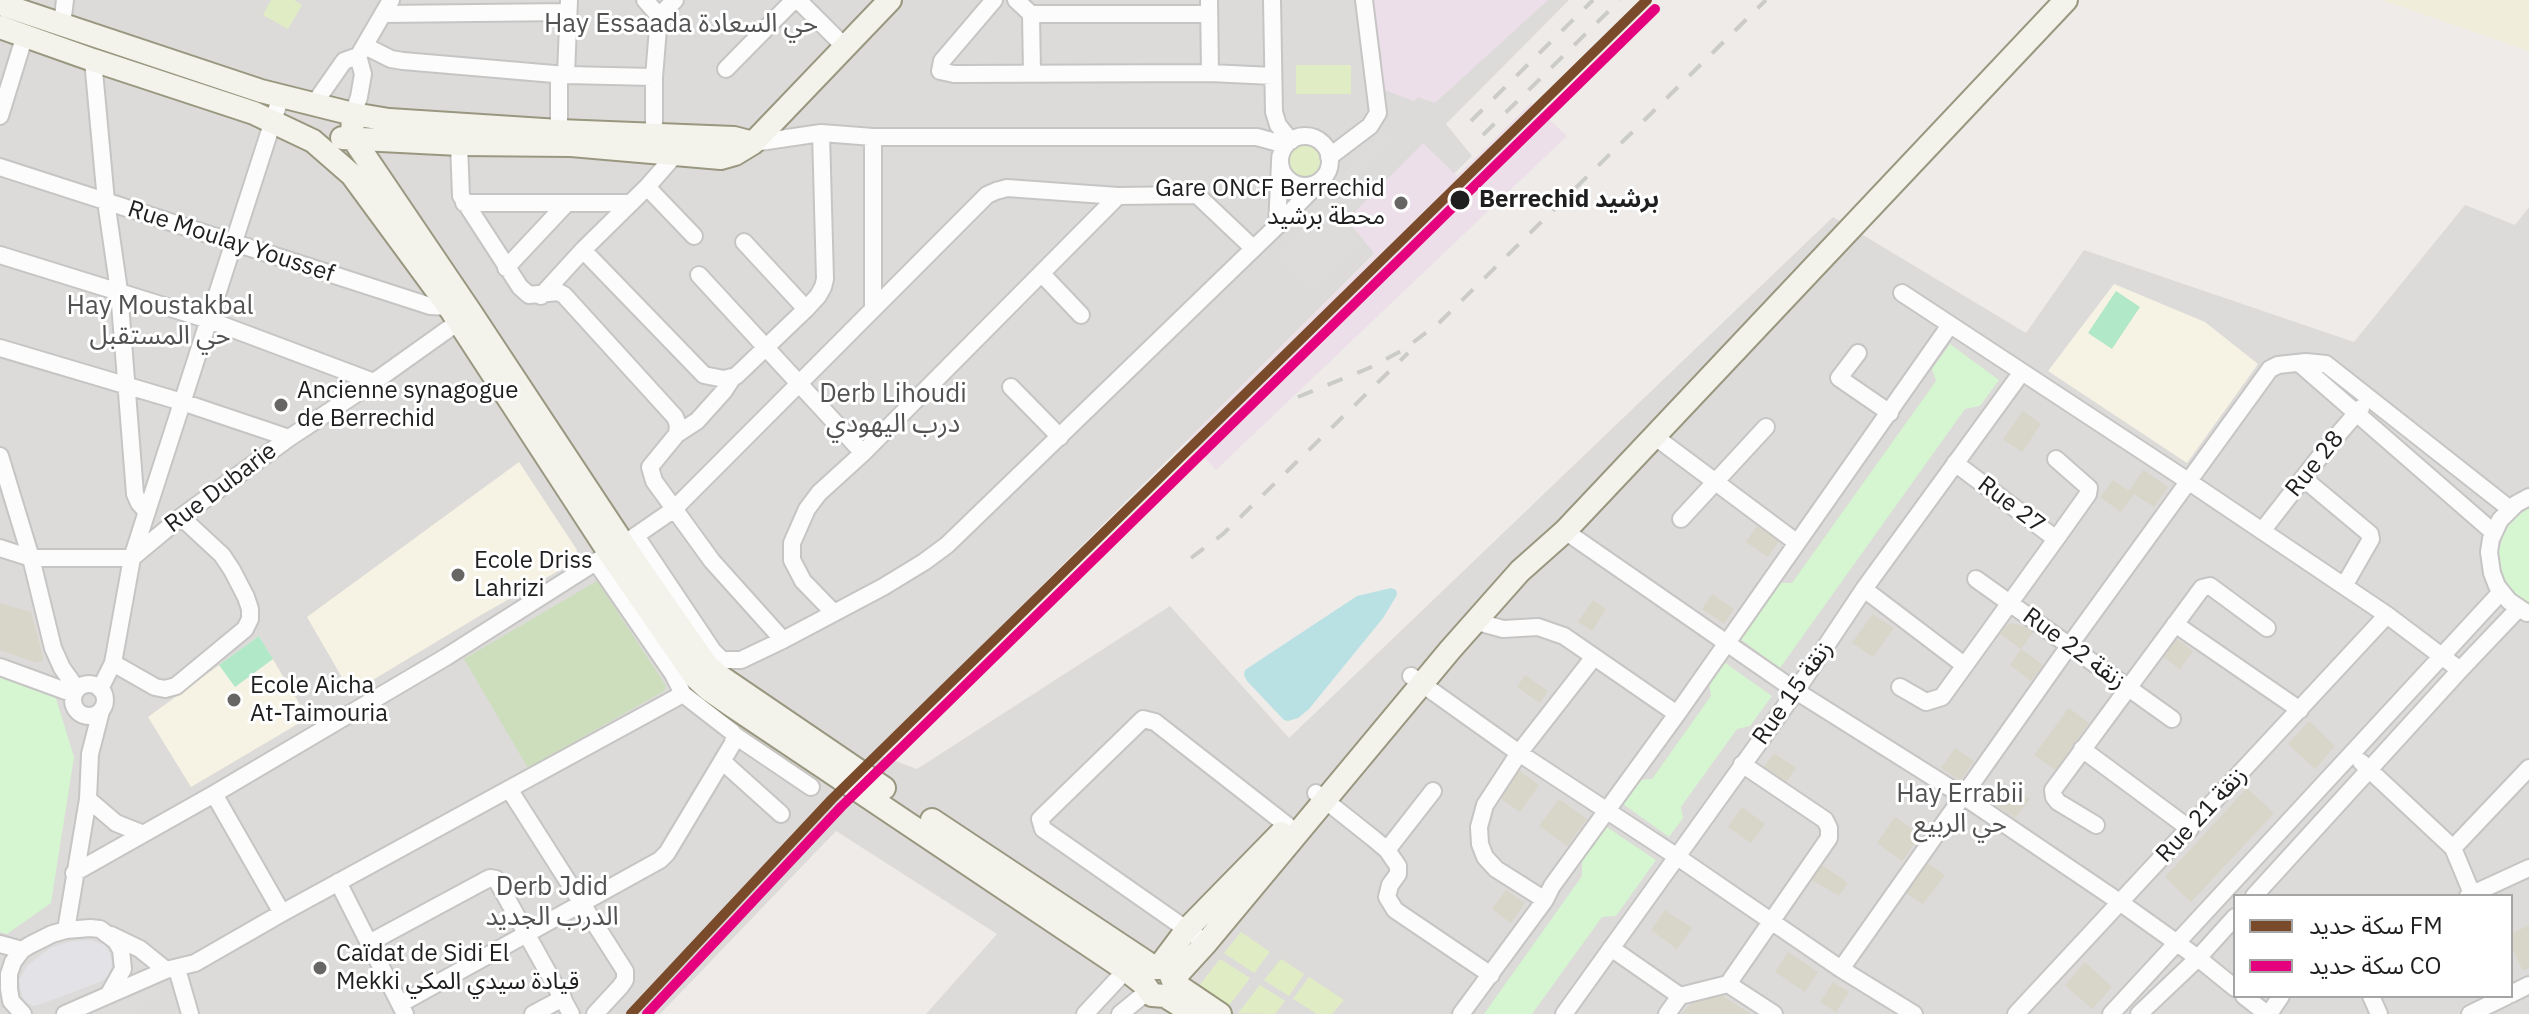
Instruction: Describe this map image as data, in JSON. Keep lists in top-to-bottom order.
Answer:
{
  "streets": {
    "street": [
      "Rue Moulay Youssef",
      "Rue 28",
      "Rue Dubarie",
      "Rue 27",
      "Rue 22 زنقة",
      "Rue 15 زنقة",
      "Rue 21 زنقة"
    ]
  },
  "crossings": [
    ["Rue Moulay Youssef", "Rue Dubarie"],
    ["Rue 27", "Rue 15 زنقة"]
  ],
  "districts": [
    "Hay Essaada حي السعادة",
    "Hay Moustakbal حي المستقبل",
    "Derb Lihoudi درب اليهودي",
    "Hay Errabii حي الربيع",
    "Derb Jdid الدرب الجديد"
  ],
  "places": [
    "Berrechid برشيد",
    "Gare ONCF Berrechid محطة برشيد",
    "Ancienne synagogue de Berrechid",
    "Ecole Driss Lahrizi",
    "Ecole Aicha At-Taimouria",
    "Caïdat de Sidi El Mekki قيادة سيدي المكي"
  ],
  "lines": ["rail line FM", "rail line CO"],
  "legend": ["سكة حديد FM", "سكة حديد CO"]
}
